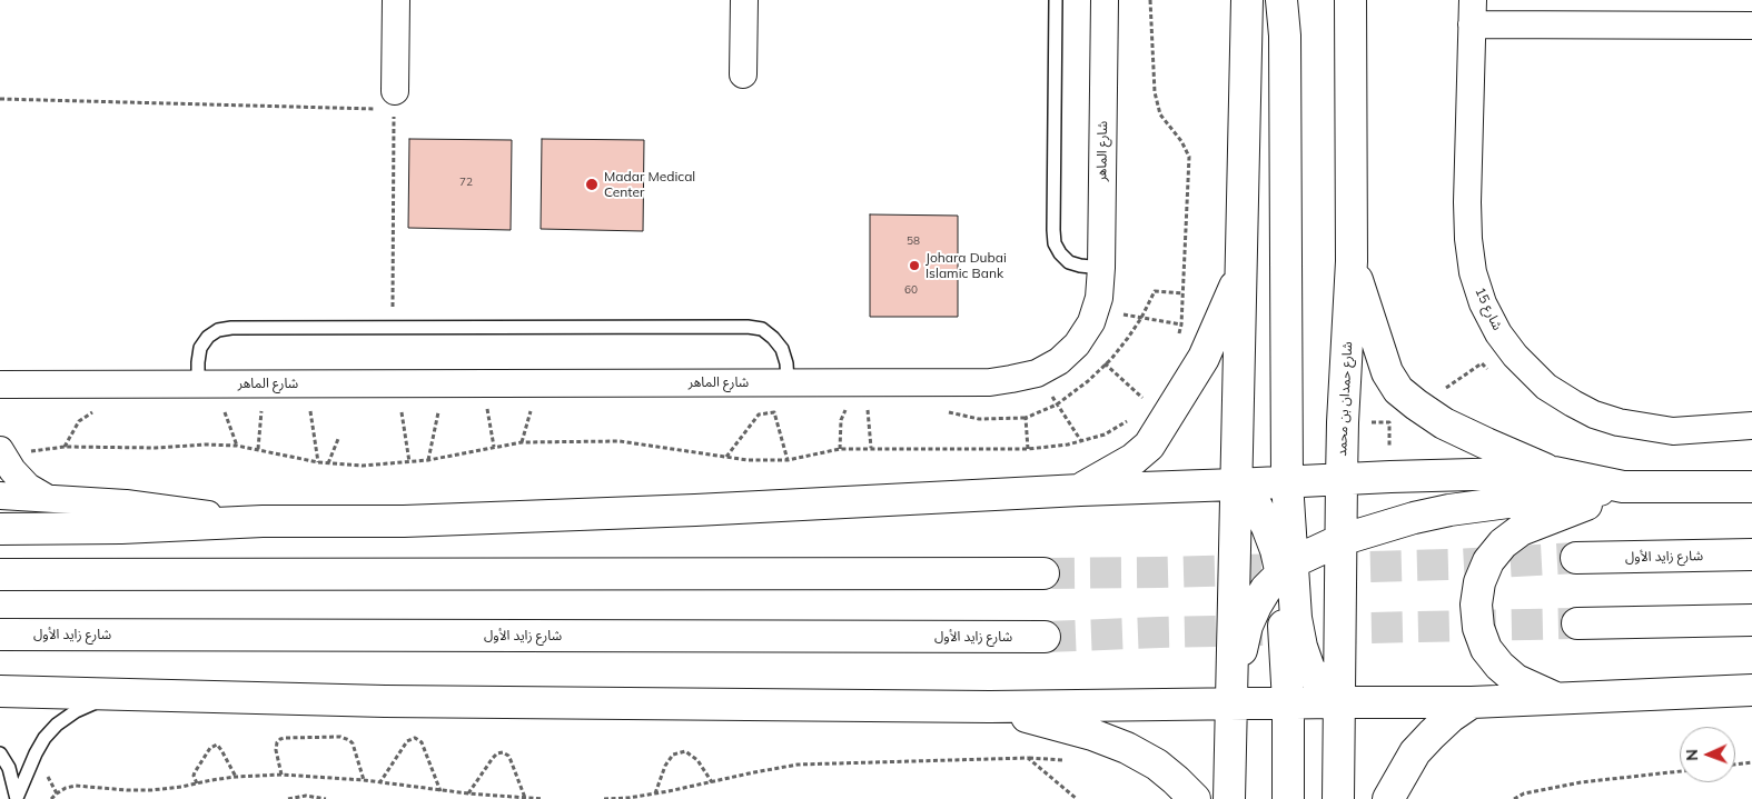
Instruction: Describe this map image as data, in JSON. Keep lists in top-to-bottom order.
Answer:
{
  "streets": {
    "main road": ["شارع حمدان بن محمد", "شارع زايد الأول"],
    "street": ["شارع الماهر", "شارع 15"]
  },
  "places": ["Madar Medical Center", "Johara Dubai Islamic Bank"],
  "house_numbers": ["72", "58", "60"],
  "north": "left"
}
